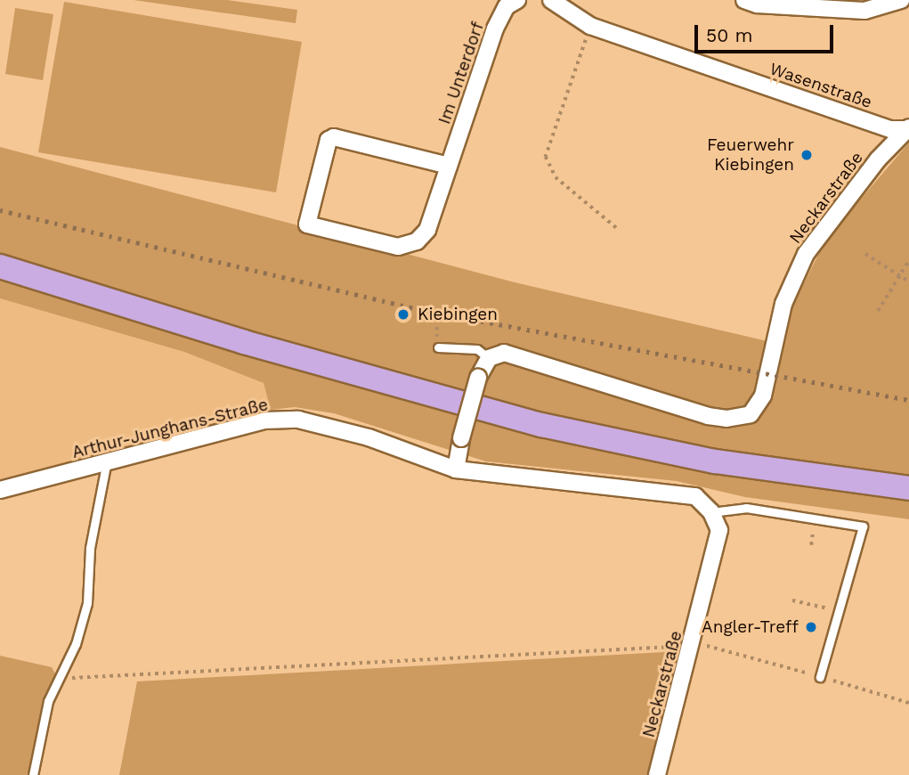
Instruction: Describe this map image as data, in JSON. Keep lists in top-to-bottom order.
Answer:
{
  "streets": {
    "street": [
      "Im Unterdorf",
      "Wasenstraße",
      "Neckarstraße",
      "Arthur-Junghans-Straße"
    ]
  },
  "crossings": [
    ["Wasenstraße", "Neckarstraße"],
    ["Neckarstraße", "Arthur-Junghans-Straße"]
  ],
  "places": ["Feuerwehr Kiebingen", "Kiebingen", "Angler-Treff"],
  "scale_bar": "50 m"
}
